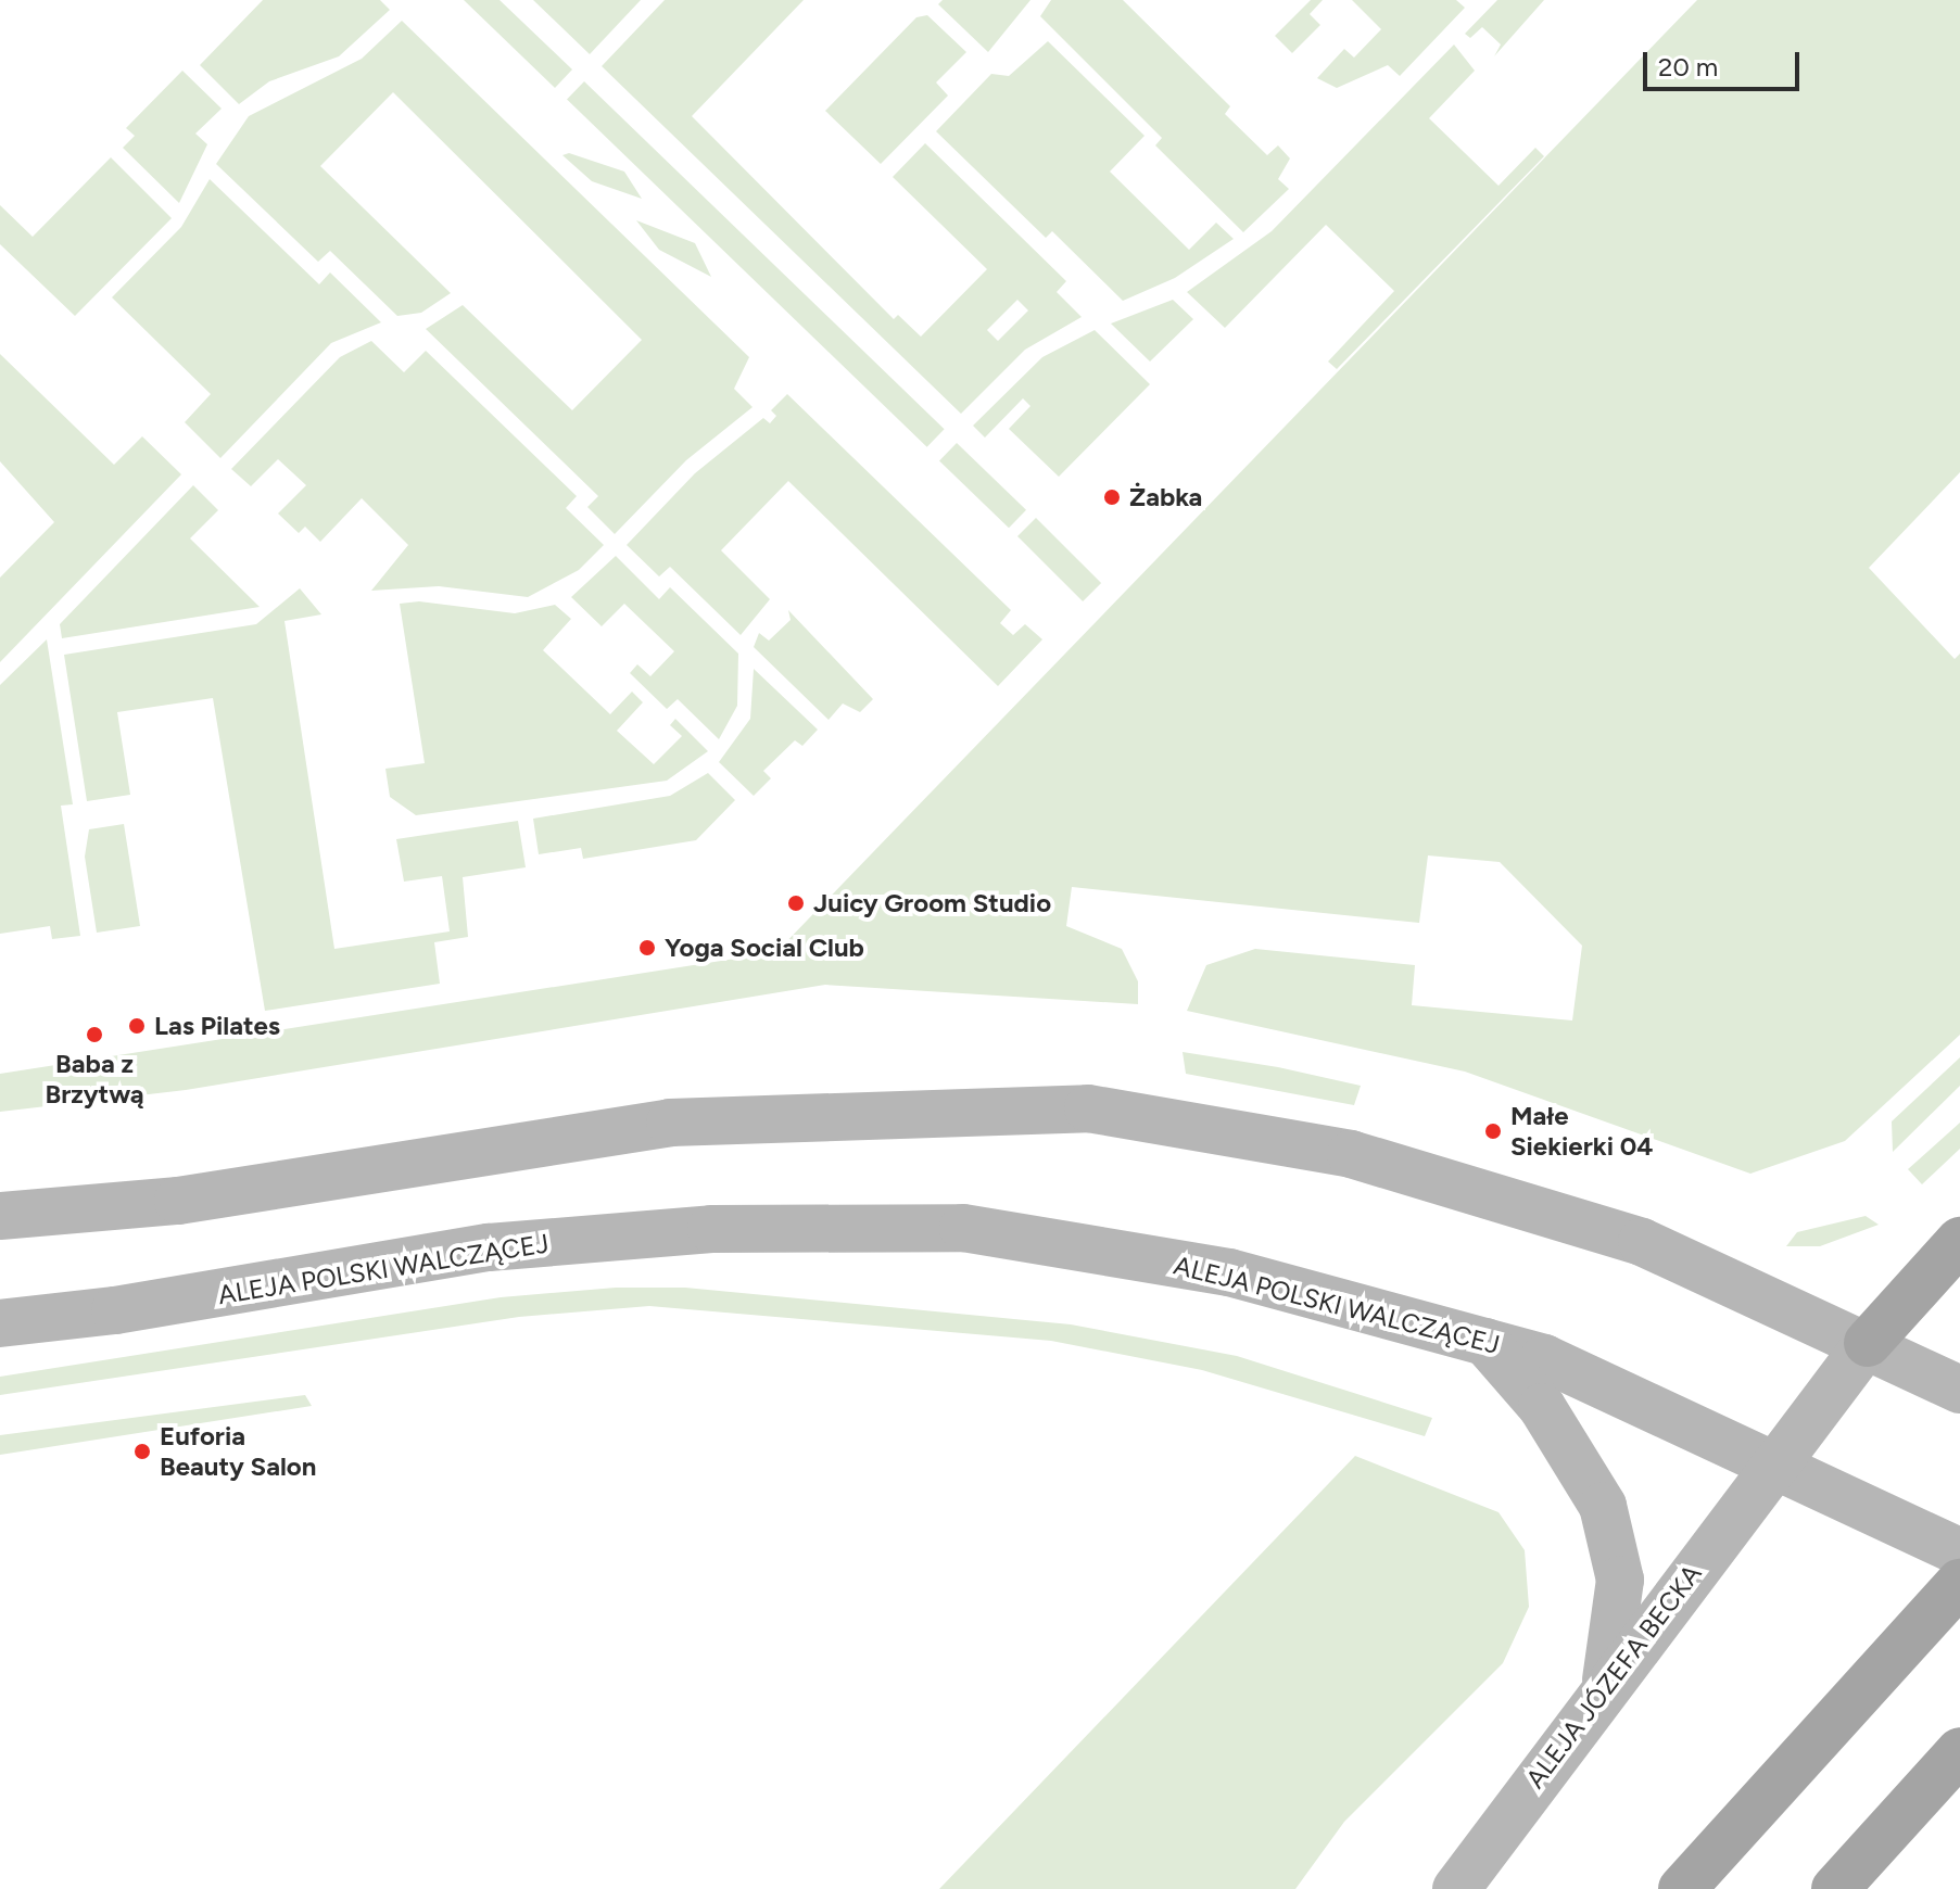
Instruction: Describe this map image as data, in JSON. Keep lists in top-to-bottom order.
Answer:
{
  "streets": {
    "main road": ["ALEJA POLSKI WALCZĄCEJ", "ALEJA JÓZEFA BECKA"]
  },
  "crossings": [
    ["ALEJA POLSKI WALCZĄCEJ", "ALEJA JÓZEFA BECKA"]
  ],
  "places": [
    "Żabka",
    "Juicy Groom Studio",
    "Yoga Social Club",
    "Las Pilates",
    "Baba z Brzytwą",
    "Małe Siekierki 04",
    "Euforia Beauty Salon"
  ],
  "scale_bar": "20 m"
}
